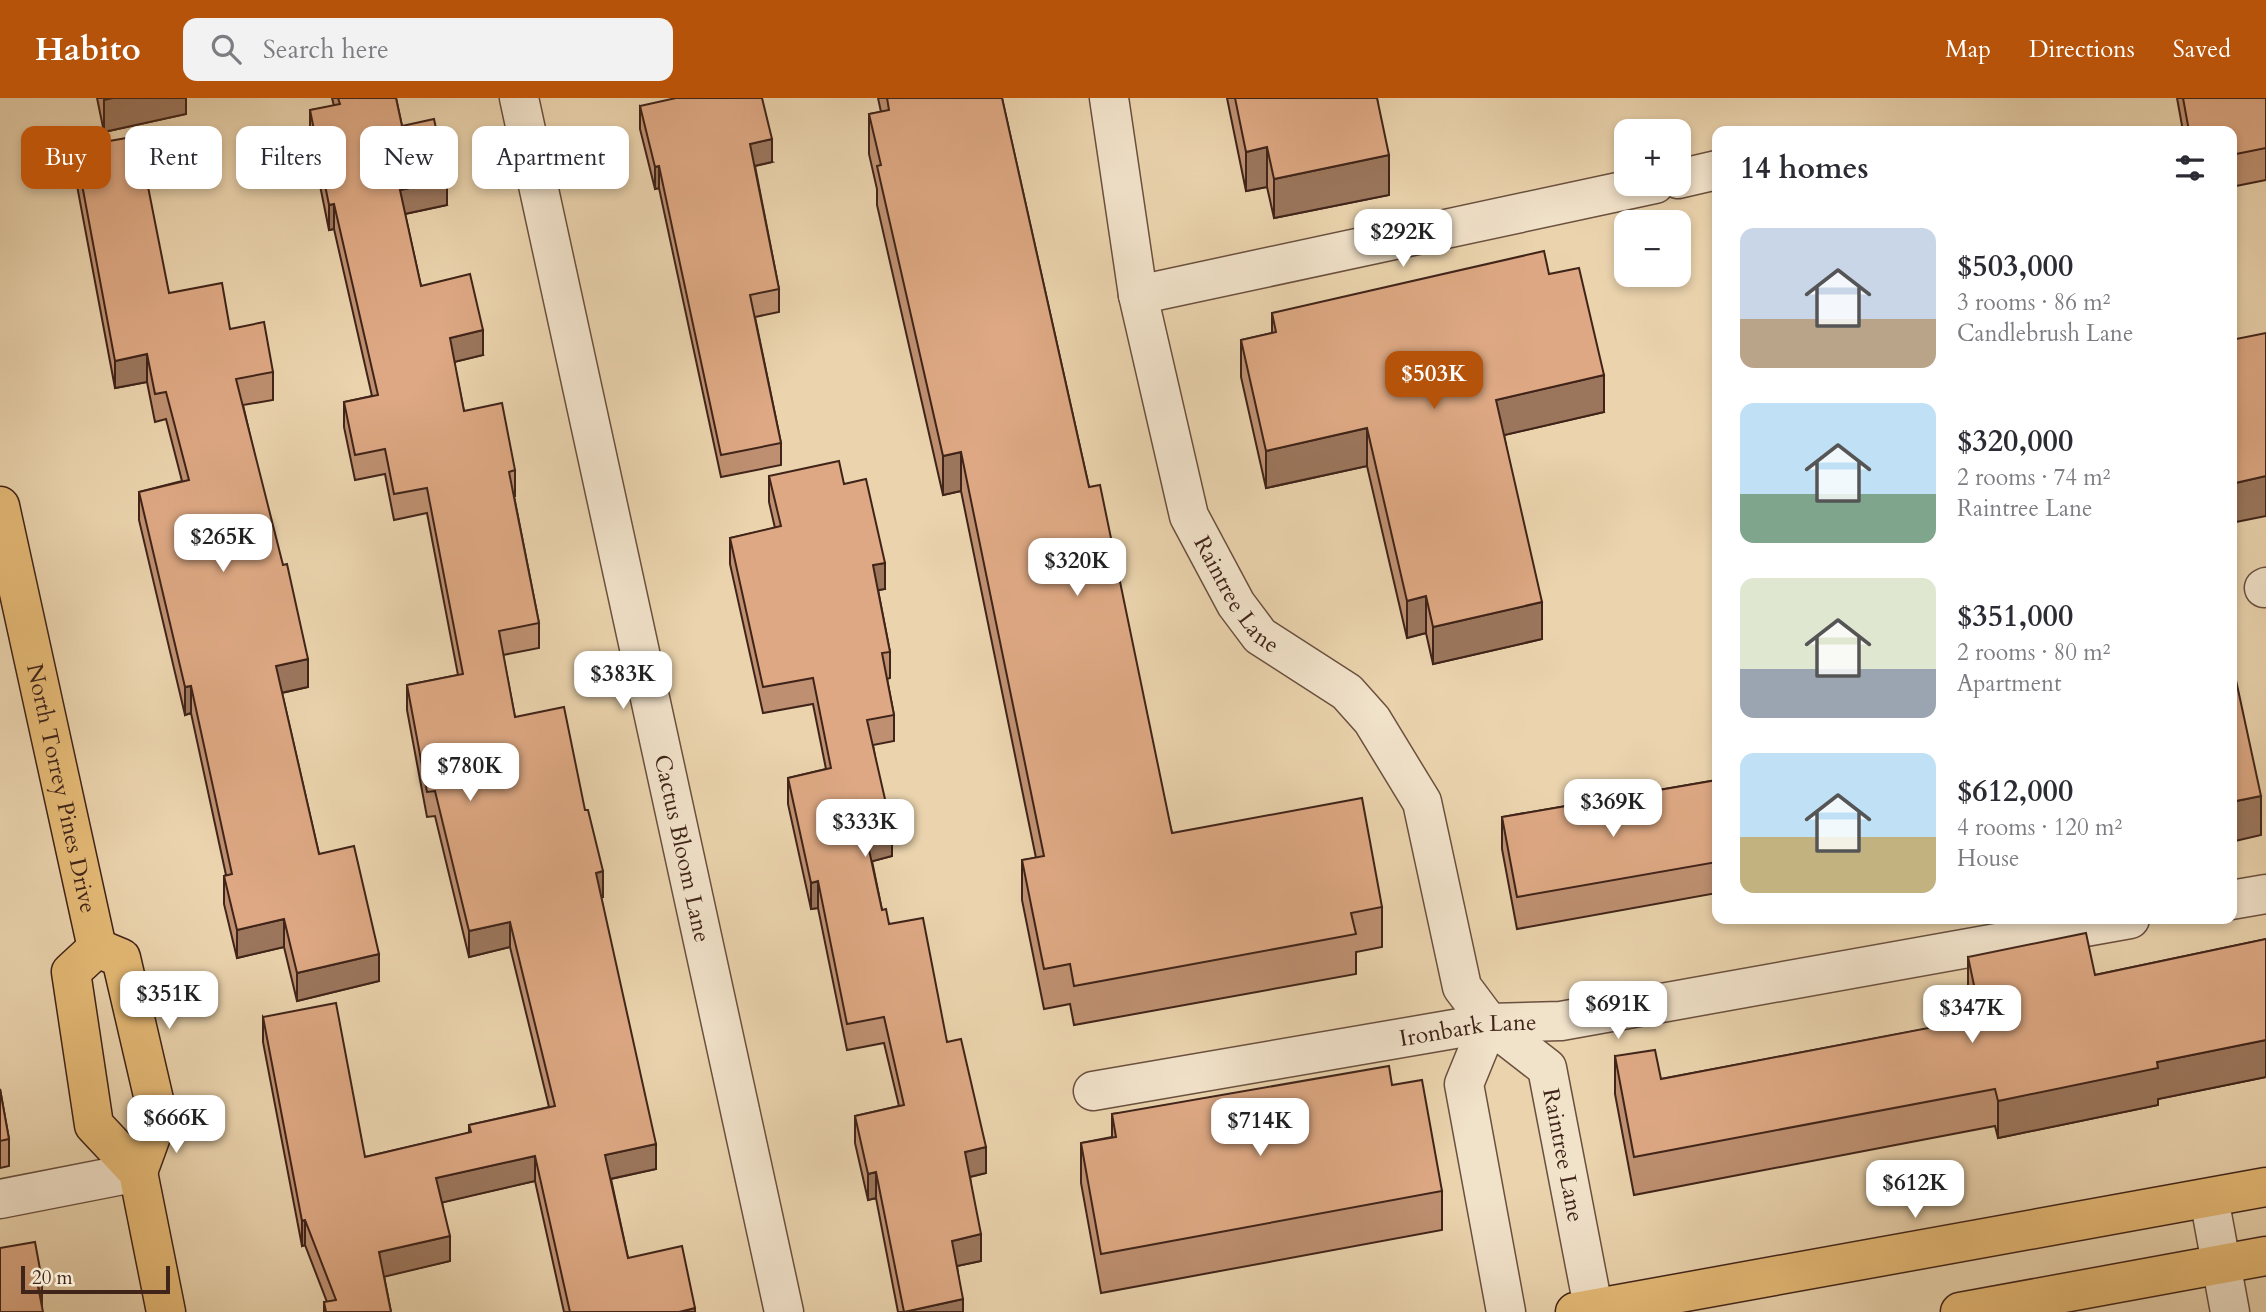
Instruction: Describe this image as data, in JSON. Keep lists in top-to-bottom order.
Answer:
{
  "streets": {
    "main road": ["North Torrey Pines Drive"],
    "street": ["Raintree Lane", "Cactus Bloom Lane", "Ironbark Lane"]
  },
  "crossings": [
    ["Raintree Lane", "Ironbark Lane"]
  ],
  "scale_bar": "20 m",
  "page": {
    "header": "Habito",
    "search": "Search here",
    "nav": ["Map", "Directions", "Saved"],
    "map_buttons": ["+", "−"],
    "chip": [
      "Buy",
      "Rent",
      "Filters",
      "New",
      "Apartment"
    ],
    "heading": "14 homes",
    "price": [
      "$292K",
      "$503K",
      "$265K",
      "$320K",
      "$383K",
      "$780K",
      "$369K",
      "$333K",
      "$351K",
      "$691K",
      "$347K",
      "$666K",
      "$714K",
      "$612K"
    ],
    "list": [
      {
        "name": "$503,000",
        "note": "3 rooms · 86 m² · Candlebrush Lane"
      },
      {
        "name": "$320,000",
        "note": "2 rooms · 74 m² · Raintree Lane"
      },
      {
        "name": "$351,000",
        "note": "2 rooms · 80 m² · Apartment"
      },
      {
        "name": "$612,000",
        "note": "4 rooms · 120 m² · House"
      }
    ],
    "scale": "20 m"
  }
}
